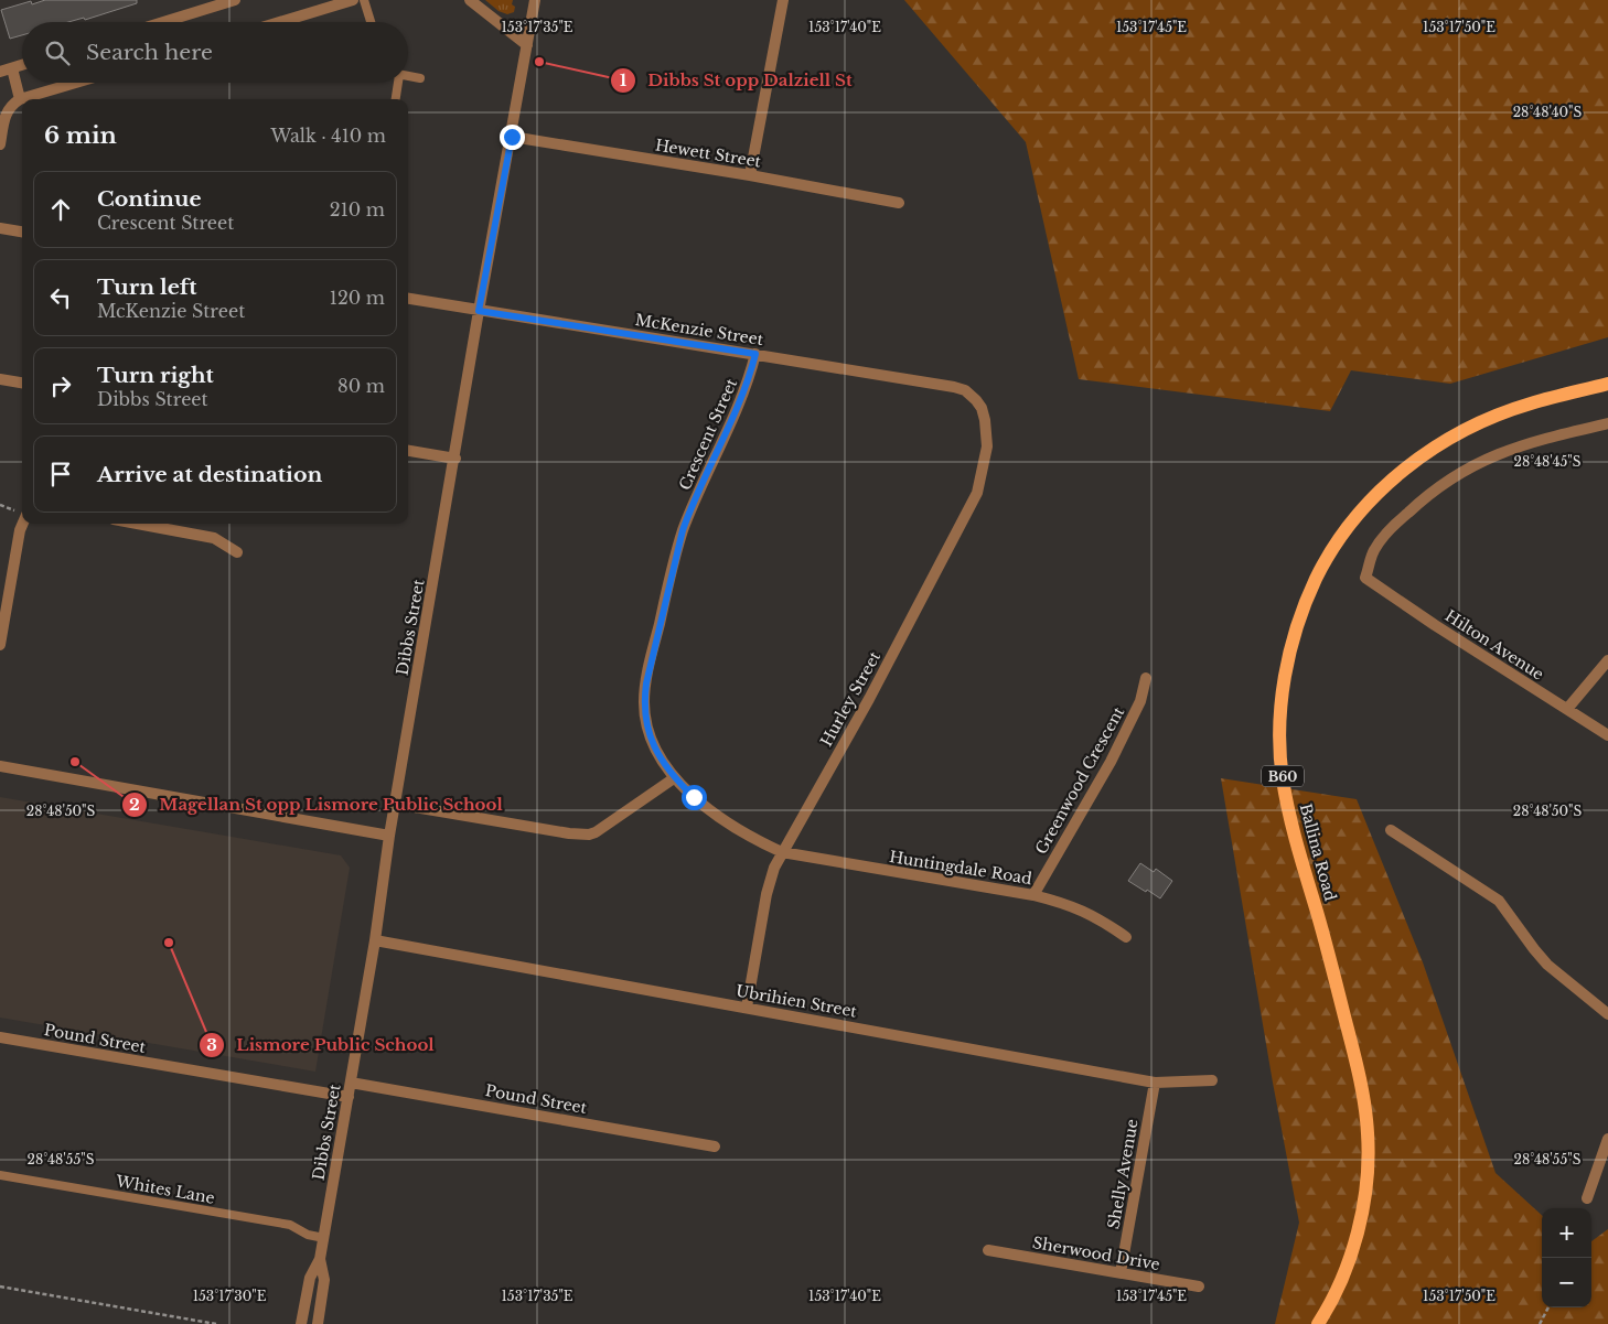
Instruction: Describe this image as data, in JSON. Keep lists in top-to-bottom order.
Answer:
{
  "streets": {
    "main road": ["B60", "Ballina Road"],
    "street": [
      "Hewett Street",
      "McKenzie Street",
      "Crescent Street",
      "Dibbs Street",
      "Hilton Avenue",
      "Hurley Street",
      "Greenwood Crescent",
      "Huntingdale Road",
      "Ubrihien Street",
      "Pound Street",
      "Shelly Avenue",
      "Sherwood Drive"
    ],
    "lane": ["Whites Lane"]
  },
  "crossings": [
    ["Hewett Street", "Dibbs Street"],
    ["McKenzie Street", "Crescent Street"],
    ["McKenzie Street", "Dibbs Street"],
    ["McKenzie Street", "Hurley Street"],
    ["Crescent Street", "Hurley Street"],
    ["Crescent Street", "Huntingdale Road"],
    ["Dibbs Street", "Ubrihien Street"],
    ["Dibbs Street", "Pound Street"],
    ["Dibbs Street", "Whites Lane"],
    ["Hurley Street", "Huntingdale Road"],
    ["Hurley Street", "Ubrihien Street"],
    ["Greenwood Crescent", "Huntingdale Road"],
    ["Ubrihien Street", "Shelly Avenue"],
    ["Shelly Avenue", "Sherwood Drive"]
  ],
  "places": ["Dibbs St opp Dalziell St", "Magellan St opp Lismore Public School", "Lismore Public School"],
  "page": {
    "search": "Search here",
    "heading": ["6 min", "Walk · 410 m"],
    "list": [
      ["Continue", "Crescent Street", "210 m"],
      ["Turn left", "McKenzie Street", "120 m"],
      ["Turn right", "Dibbs Street", "80 m"],
      "Arrive at destination"
    ],
    "map_buttons": ["+", "−"]
  },
  "coordinates": [
    "153°17'35\"E",
    "153°17'40\"E",
    "153°17'45\"E",
    "153°17'50\"E",
    "28°48'40\"S",
    "28°48'45\"S",
    "28°48'50\"S",
    "28°48'55\"S",
    "153°17'30\"E"
  ]
}
